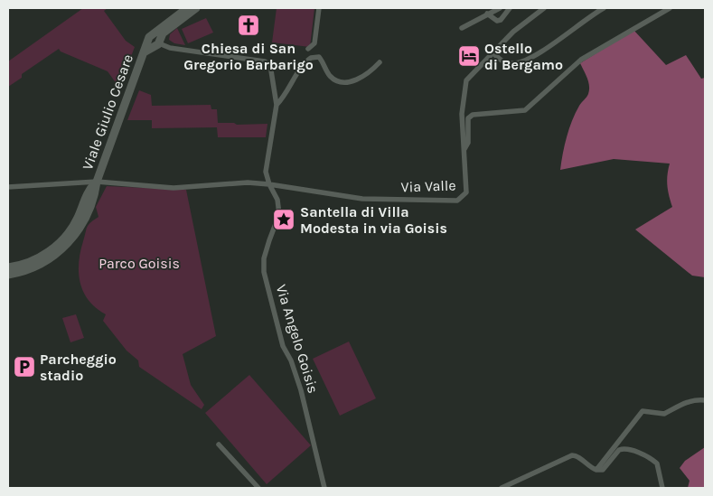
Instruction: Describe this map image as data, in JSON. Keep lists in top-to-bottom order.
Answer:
{
  "streets": {
    "street": ["Viale Giulio Cesare", "Via Valle", "Via Angelo Goisis"]
  },
  "crossings": [
    ["Via Valle", "Via Angelo Goisis"]
  ],
  "parks": ["Parco Goisis"],
  "places": {
    "church": ["Chiesa di San Gregorio Barbarigo"],
    "hotel": ["Ostello di Bergamo"],
    "place": ["Santella di Villa Modesta in via Goisis"],
    "parking": ["Parcheggio stadio"]
  }
}
